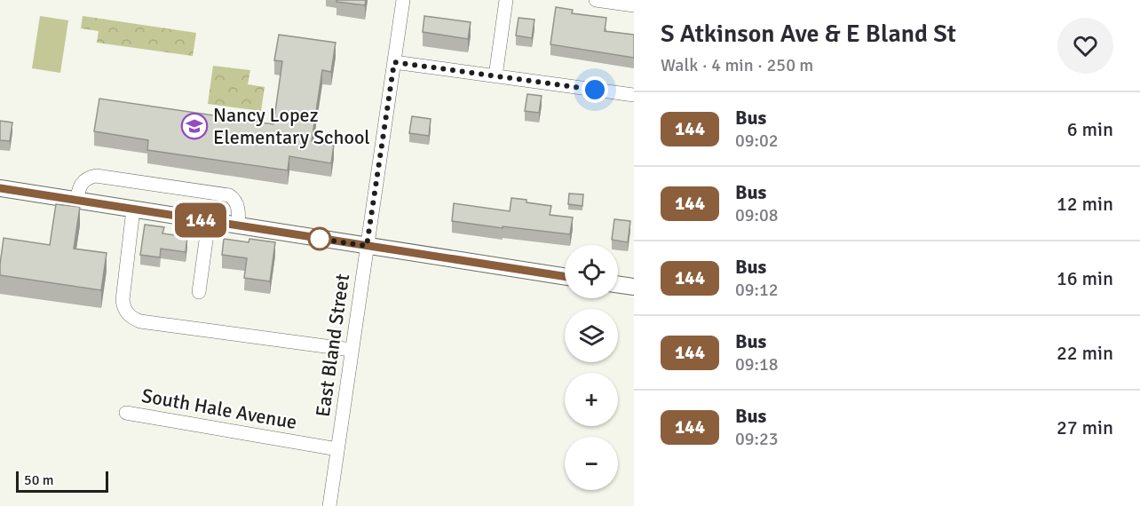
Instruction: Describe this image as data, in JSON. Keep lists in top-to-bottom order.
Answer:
{
  "streets": {
    "street": ["East Bland Street", "South Hale Avenue"]
  },
  "crossings": [
    ["East Bland Street", "South Hale Avenue"]
  ],
  "places": {
    "school or university": ["Nancy Lopez Elementary School"]
  },
  "lines": ["bus line 144"],
  "scale_bar": "50 m",
  "page": {
    "on_map": "144",
    "heading": ["S Atkinson Ave & E Bland St", "Walk · 4 min · 250 m"],
    "list": [
      {
        "mark": "144",
        "name": "Bus",
        "note": "09:02",
        "value": "6 min"
      },
      {
        "mark": "144",
        "name": "Bus",
        "note": "09:08",
        "value": "12 min"
      },
      {
        "mark": "144",
        "name": "Bus",
        "note": "09:12",
        "value": "16 min"
      },
      {
        "mark": "144",
        "name": "Bus",
        "note": "09:18",
        "value": "22 min"
      },
      {
        "mark": "144",
        "name": "Bus",
        "note": "09:23",
        "value": "27 min"
      }
    ],
    "map_buttons": ["+", "−"],
    "scale": "50 m"
  }
}
